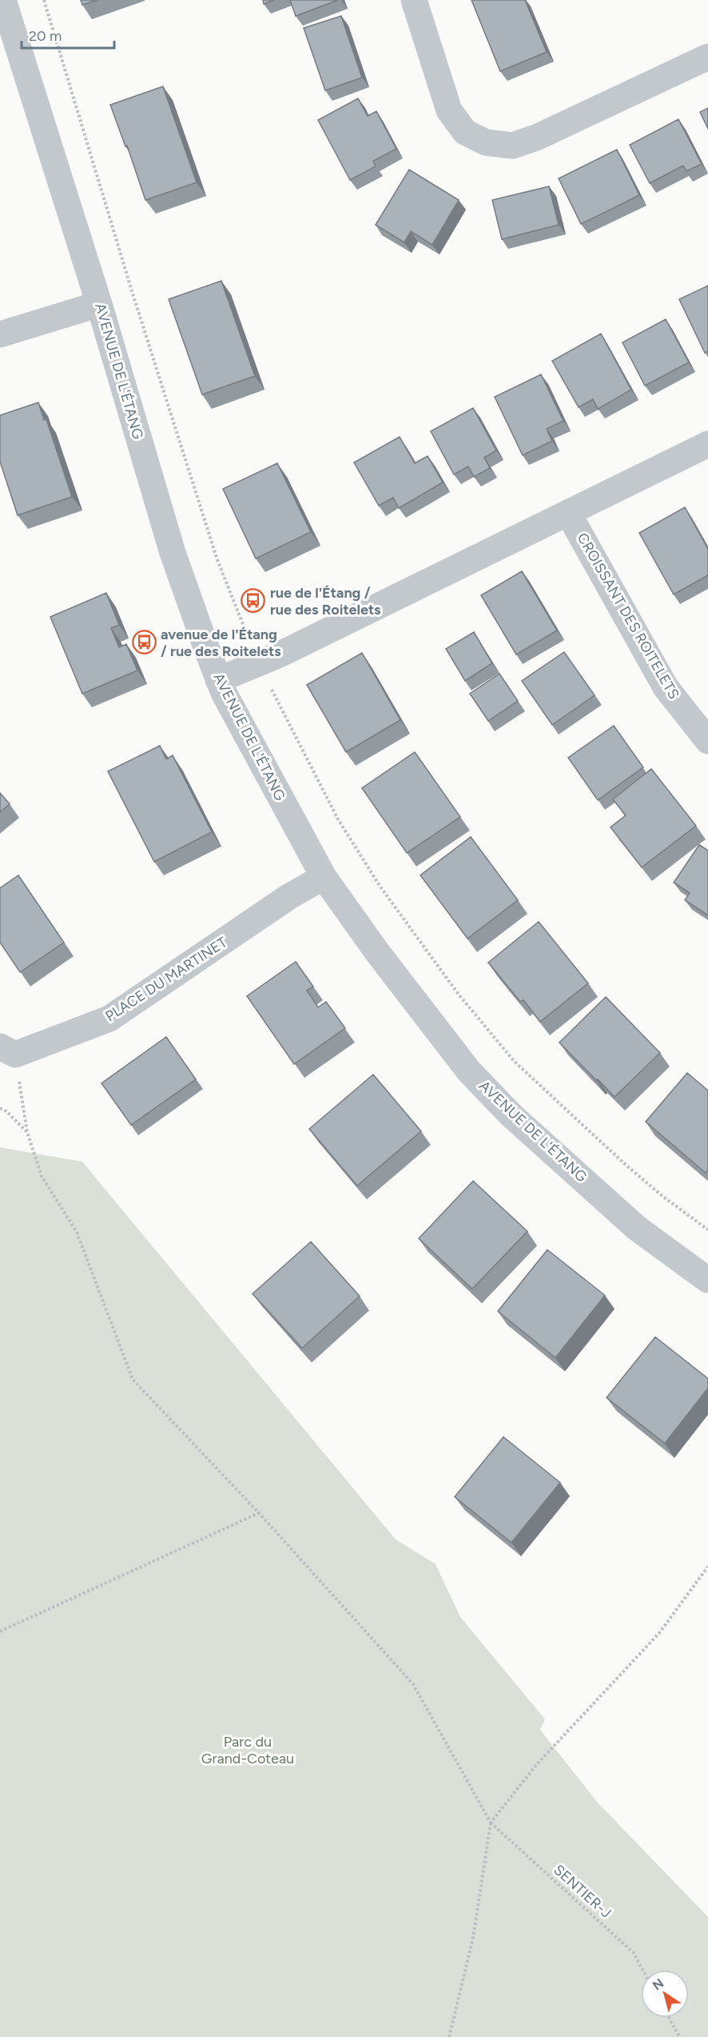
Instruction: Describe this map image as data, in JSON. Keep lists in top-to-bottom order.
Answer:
{
  "streets": {
    "street": ["AVENUE DE L'ÉTANG", "CROISSANT DES ROITELETS", "PLACE DU MARTINET"],
    "path": ["SENTIER-J"]
  },
  "crossings": [
    ["AVENUE DE L'ÉTANG", "PLACE DU MARTINET"],
    ["PLACE DU MARTINET", "SENTIER-J"]
  ],
  "parks": ["Parc du Grand-Coteau"],
  "places": {
    "bus stop": ["rue de l'Étang / rue des Roitelets", "avenue de l'Étang / rue des Roitelets"]
  },
  "scale_bar": "20 m",
  "north": "top left"
}
